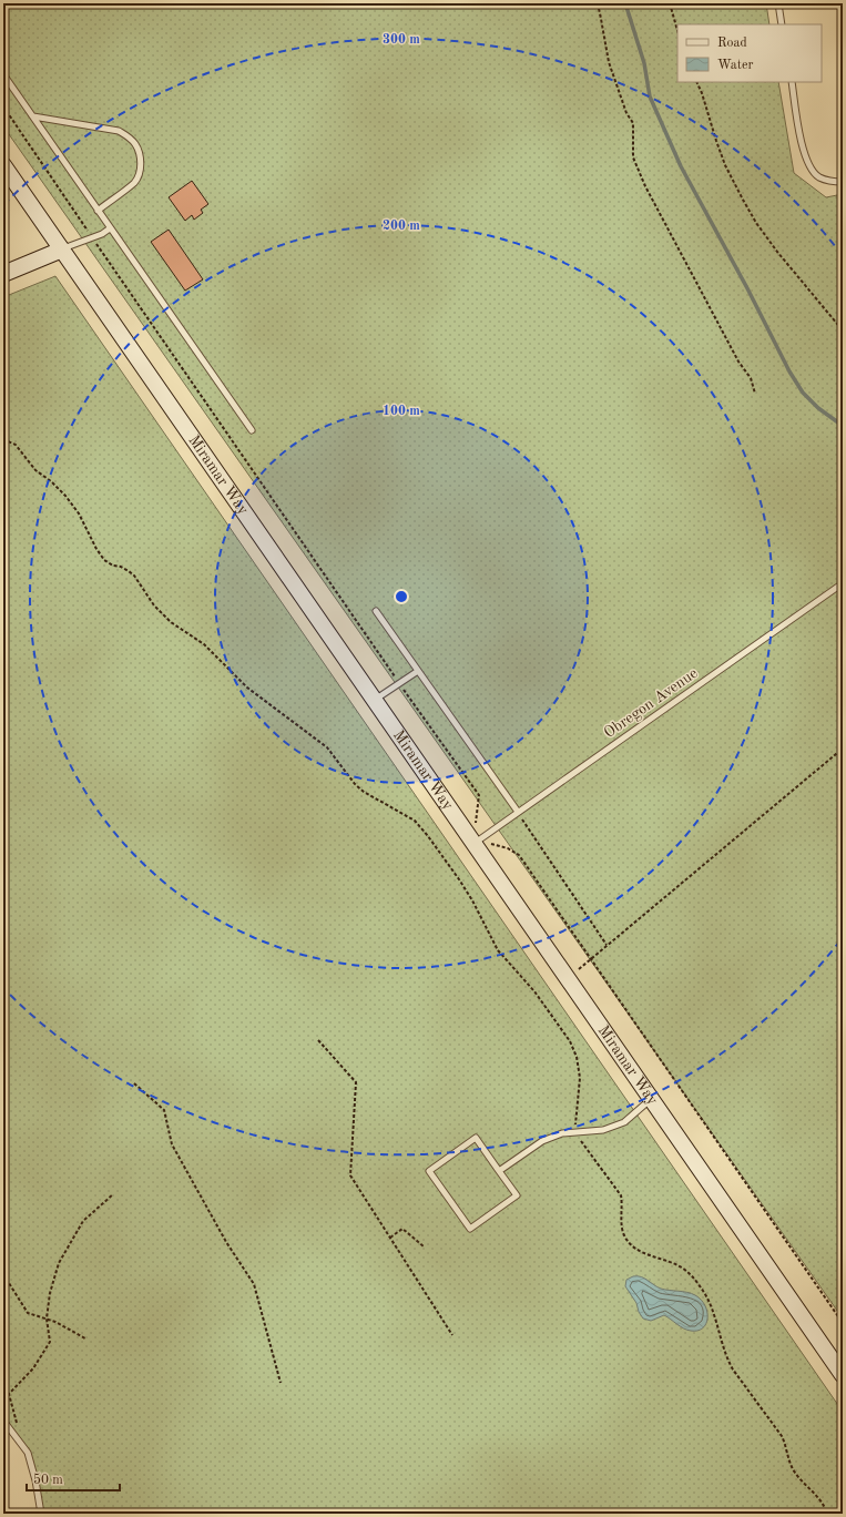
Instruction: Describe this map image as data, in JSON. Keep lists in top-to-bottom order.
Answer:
{
  "streets": {
    "street": ["Miramar Way"],
    "lane": ["Obregon Avenue"]
  },
  "crossings": [
    ["Miramar Way", "Obregon Avenue"]
  ],
  "legend": ["Road", "Water"],
  "scale_bar": "50 m",
  "rings": ["300 m", "200 m", "100 m"]
}
